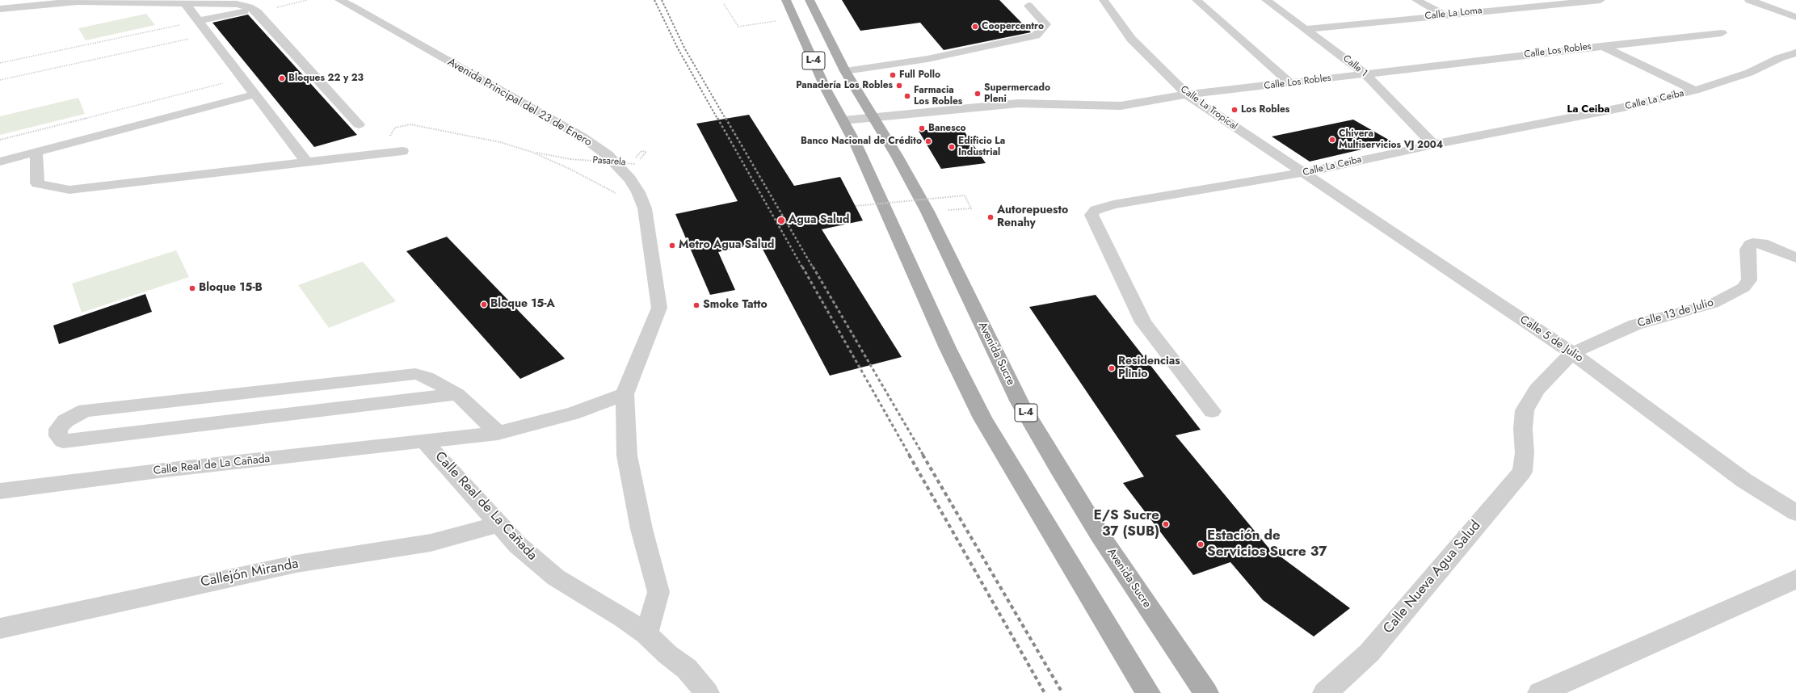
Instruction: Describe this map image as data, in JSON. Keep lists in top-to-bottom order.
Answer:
{
  "streets": {
    "main road": ["L-4", "Avenida Sucre"],
    "street": [
      "Calle La Loma",
      "Calle Los Robles",
      "Calle 1",
      "Calle La Ceiba",
      "Avenida Principal del 23 de Enero",
      "Calle La Tropical",
      "Calle 13 de Julio",
      "Calle 5 de Julio",
      "Calle Real de La Cañada",
      "Callejón Miranda",
      "Calle Nueva Agua Salud"
    ],
    "path": ["Pasarela"]
  },
  "crossings": [
    ["Calle La Loma", "Calle 1"],
    ["Calle Los Robles", "L-4"],
    ["Calle Los Robles", "Calle 1"],
    ["Calle Los Robles", "Calle La Tropical"],
    ["Calle Los Robles", "Avenida Sucre"],
    ["Calle 1", "Calle La Ceiba"],
    ["Calle La Ceiba", "Calle La Tropical"],
    ["Calle La Ceiba", "Calle 5 de Julio"],
    ["Avenida Principal del 23 de Enero", "Calle Real de La Cañada"],
    ["Calle La Tropical", "Calle 5 de Julio"],
    ["Calle 13 de Julio", "Calle 5 de Julio"],
    ["Calle 13 de Julio", "Calle Nueva Agua Salud"],
    ["Calle 5 de Julio", "Calle Nueva Agua Salud"],
    ["Calle Real de La Cañada", "Callejón Miranda"]
  ],
  "districts": ["La Ceiba"],
  "places": [
    "Coopercentro",
    "Full Pollo",
    "Bloques 22 y 23",
    "Panadería Los Robles",
    "Supermercado Pleni",
    "Farmacia Los Robles",
    "Los Robles",
    "Banesco",
    "Chivera Multiservicios VJ 2004",
    "Banco Nacional de Crédito",
    "Edificio La Industrial",
    "Autorepuesto Renahy",
    "Agua Salud",
    "Metro Agua Salud",
    "Bloque 15-B",
    "Bloque 15-A",
    "Smoke Tatto",
    "Residencias Plinio",
    "E/S Sucre 37 (SUB)",
    "Estación de Servicios Sucre 37"
  ]
}
